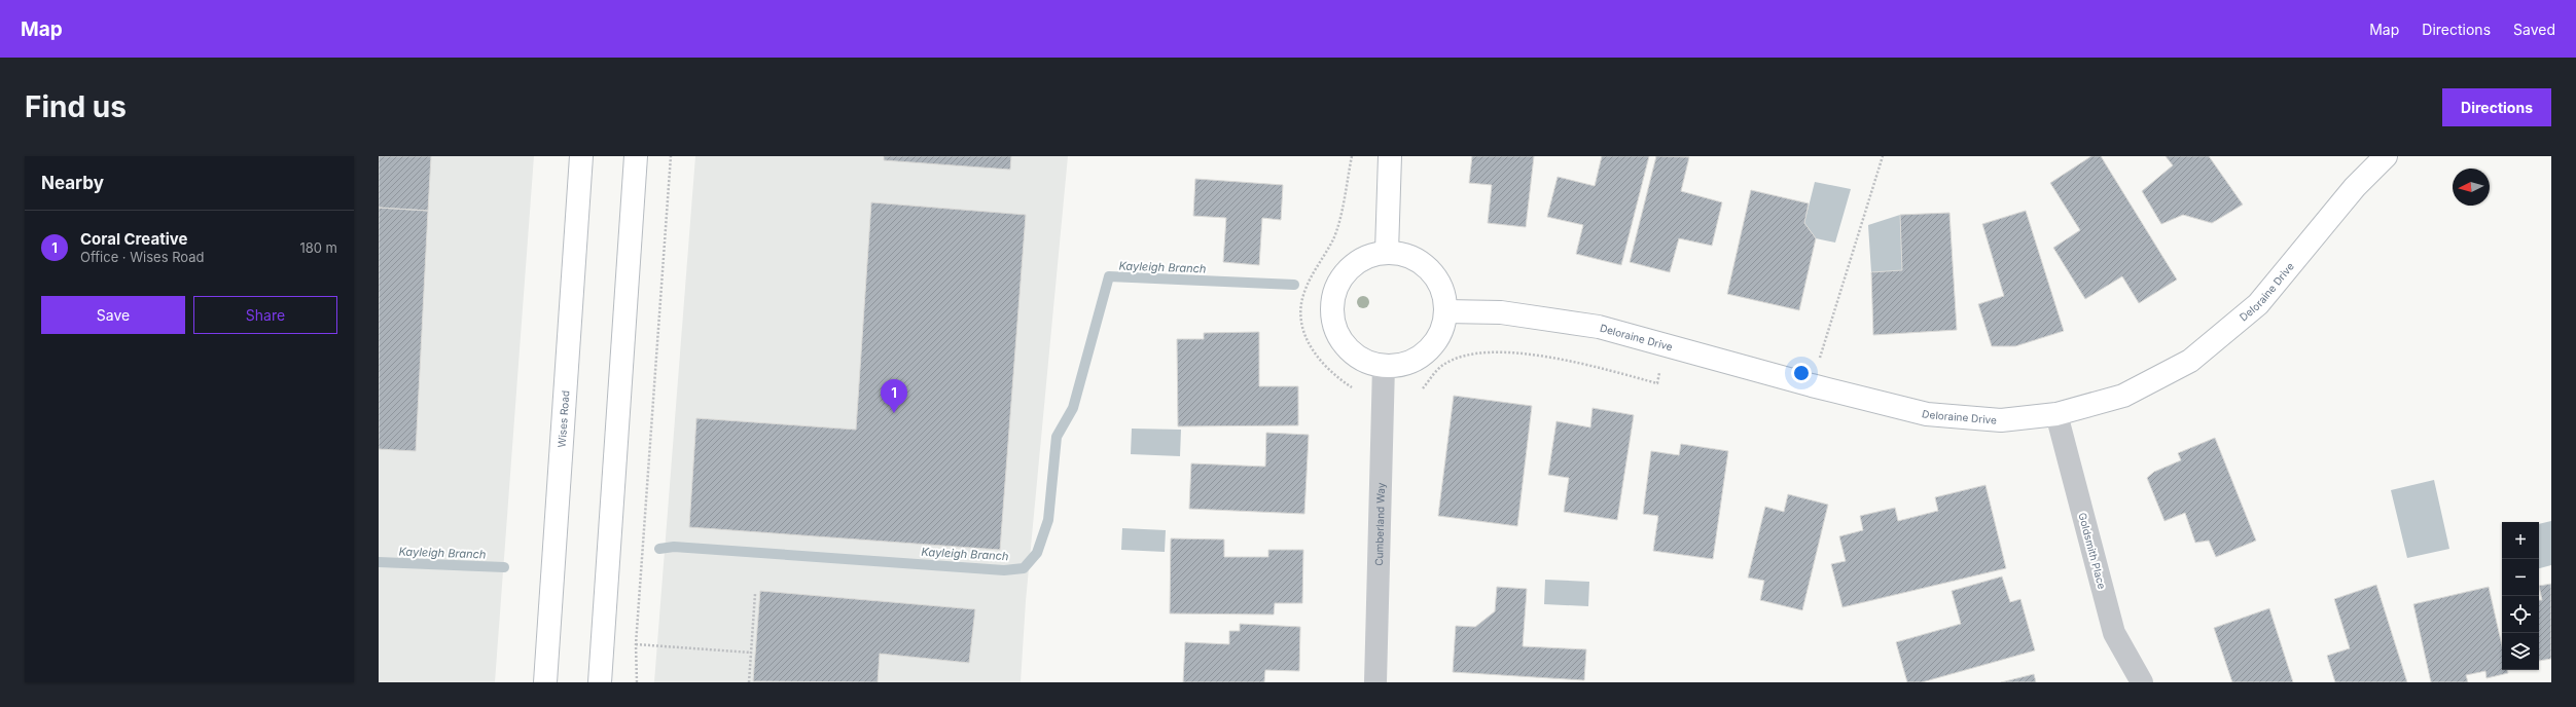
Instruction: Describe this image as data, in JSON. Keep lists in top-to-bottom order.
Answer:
{
  "streets": {
    "street": [
      "Deloraine Drive",
      "Wises Road",
      "Cumberland Way",
      "Goldsmith Place"
    ]
  },
  "crossings": [
    ["Deloraine Drive", "Cumberland Way"],
    ["Deloraine Drive", "Goldsmith Place"]
  ],
  "water": ["Kayleigh Branch"],
  "north": "left",
  "page": {
    "header": "Map",
    "nav": ["Map", "Directions", "Saved"],
    "buttons": [
      "Directions",
      ["Save", "Share"]
    ],
    "title": "Find us",
    "heading": "Nearby",
    "list": [
      {
        "mark": "1",
        "name": "Coral Creative",
        "note": "Office · Wises Road",
        "value": "180 m"
      }
    ],
    "pins": "1",
    "map_buttons": ["+", "−"]
  }
}
